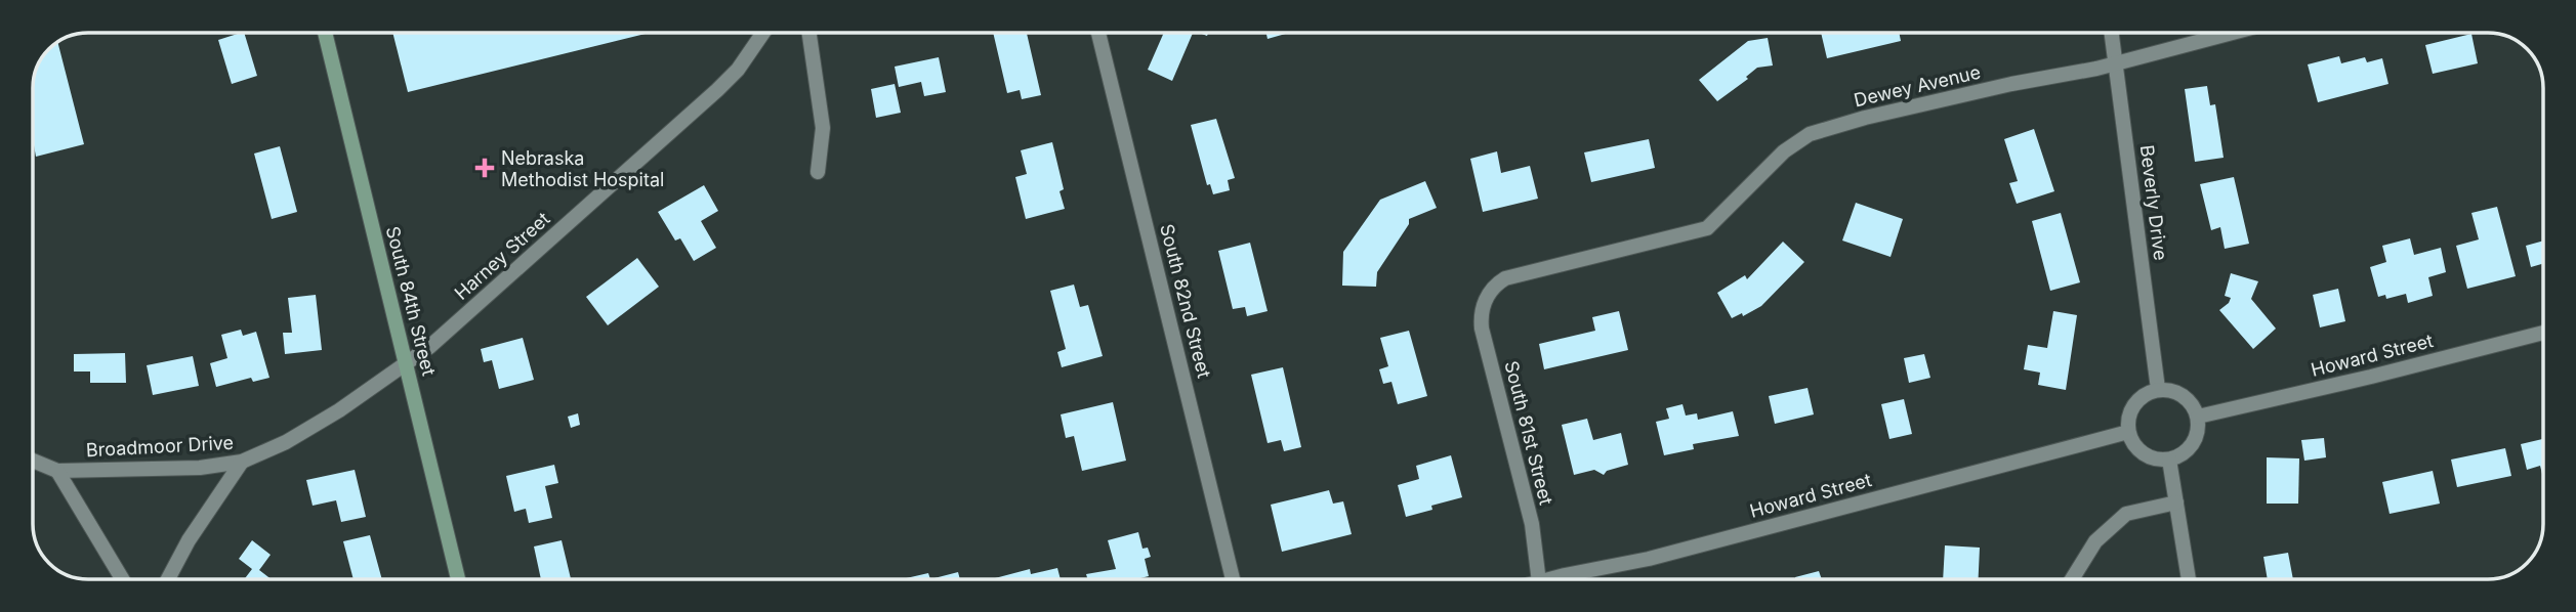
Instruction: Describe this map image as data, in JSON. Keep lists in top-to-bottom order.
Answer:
{
  "streets": {
    "main road": ["South 84th Street"],
    "street": [
      "Dewey Avenue",
      "Beverly Drive",
      "Harney Street",
      "South 82nd Street",
      "Howard Street",
      "South 81st Street",
      "Broadmoor Drive"
    ]
  },
  "crossings": [
    ["Dewey Avenue", "Beverly Drive"],
    ["Dewey Avenue", "South 81st Street"],
    ["Beverly Drive", "Howard Street"],
    ["Harney Street", "South 84th Street"],
    ["Harney Street", "Broadmoor Drive"],
    ["South 84th Street", "Broadmoor Drive"]
  ],
  "places": {
    "health": ["Nebraska Methodist Hospital"]
  }
}
